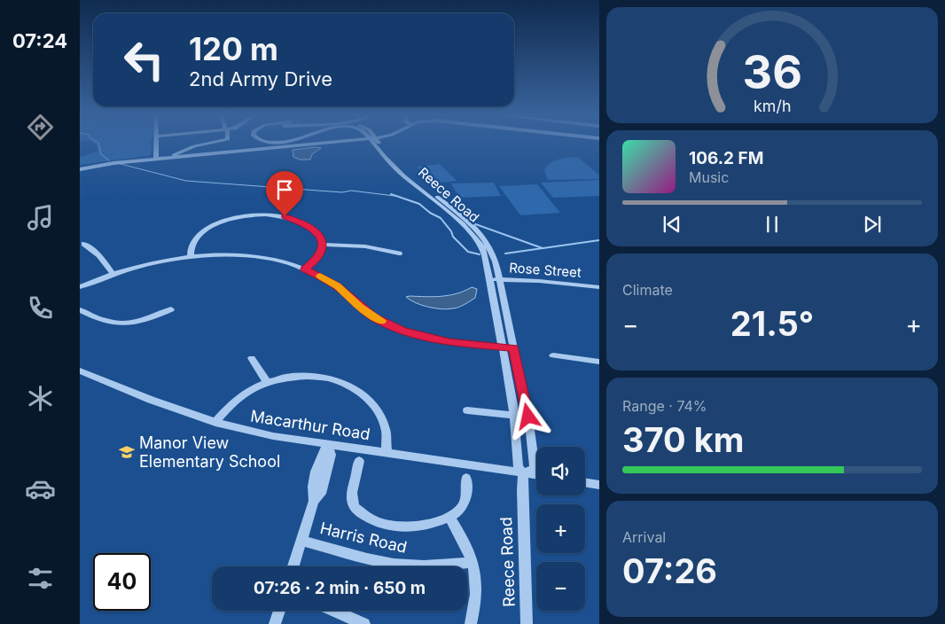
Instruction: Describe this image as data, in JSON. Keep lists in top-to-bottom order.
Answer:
{
  "streets": {
    "street": [
      "Reece Road",
      "Rose Street",
      "Macarthur Road",
      "Harris Road"
    ]
  },
  "crossings": [
    ["Reece Road", "Rose Street"],
    ["Reece Road", "Macarthur Road"]
  ],
  "places": {
    "school or university": ["Manor View Elementary School"]
  },
  "page": {
    "tabs": "07:24",
    "turn": ["120 m", "2nd Army Drive"],
    "song": ["106.2 FM", "Music"],
    "tile": [
      "Climate",
      ["Range · 74%", "370 km"],
      ["Arrival", "07:26"]
    ],
    "heat": ["−", "21.5°", "+"],
    "map_buttons": ["+", "−"],
    "limit": "40",
    "trip": "07:26 · 2 min · 650 m",
    "gauge": ["36", "km/h"]
  }
}
